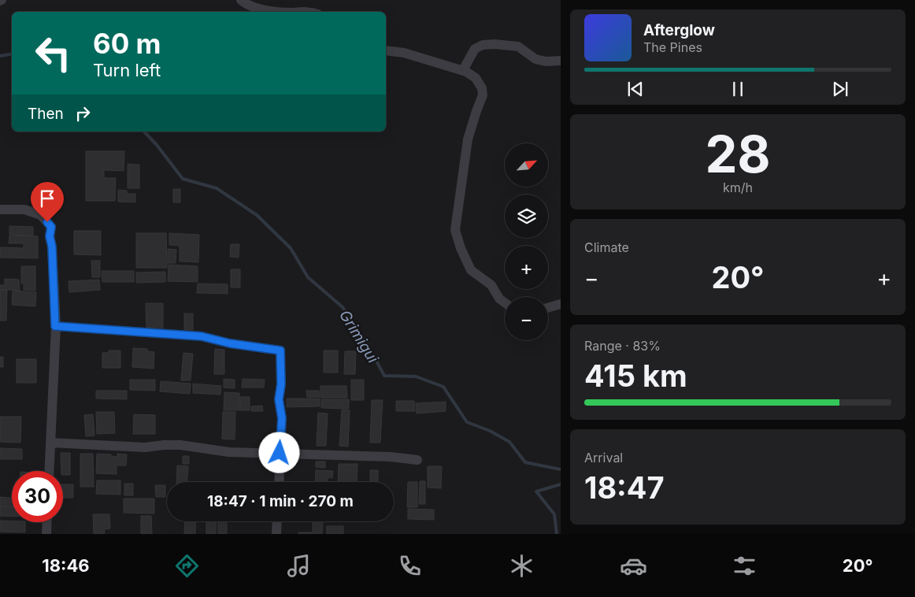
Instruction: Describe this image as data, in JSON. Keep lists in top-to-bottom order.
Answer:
{
  "water": ["Grimigui"],
  "north": "top right",
  "page": {
    "turn": ["60 m", "Turn left"],
    "song": ["Afterglow", "The Pines"],
    "then": "Then",
    "tile": [
      ["28", "km/h"],
      "Climate",
      ["Range · 83%", "415 km"],
      ["Arrival", "18:47"]
    ],
    "map_buttons": ["+", "−"],
    "heat": ["−", "20°", "+"],
    "limit": "30",
    "trip": "18:47 · 1 min · 270 m",
    "tabs": ["18:46", "20°"]
  }
}
